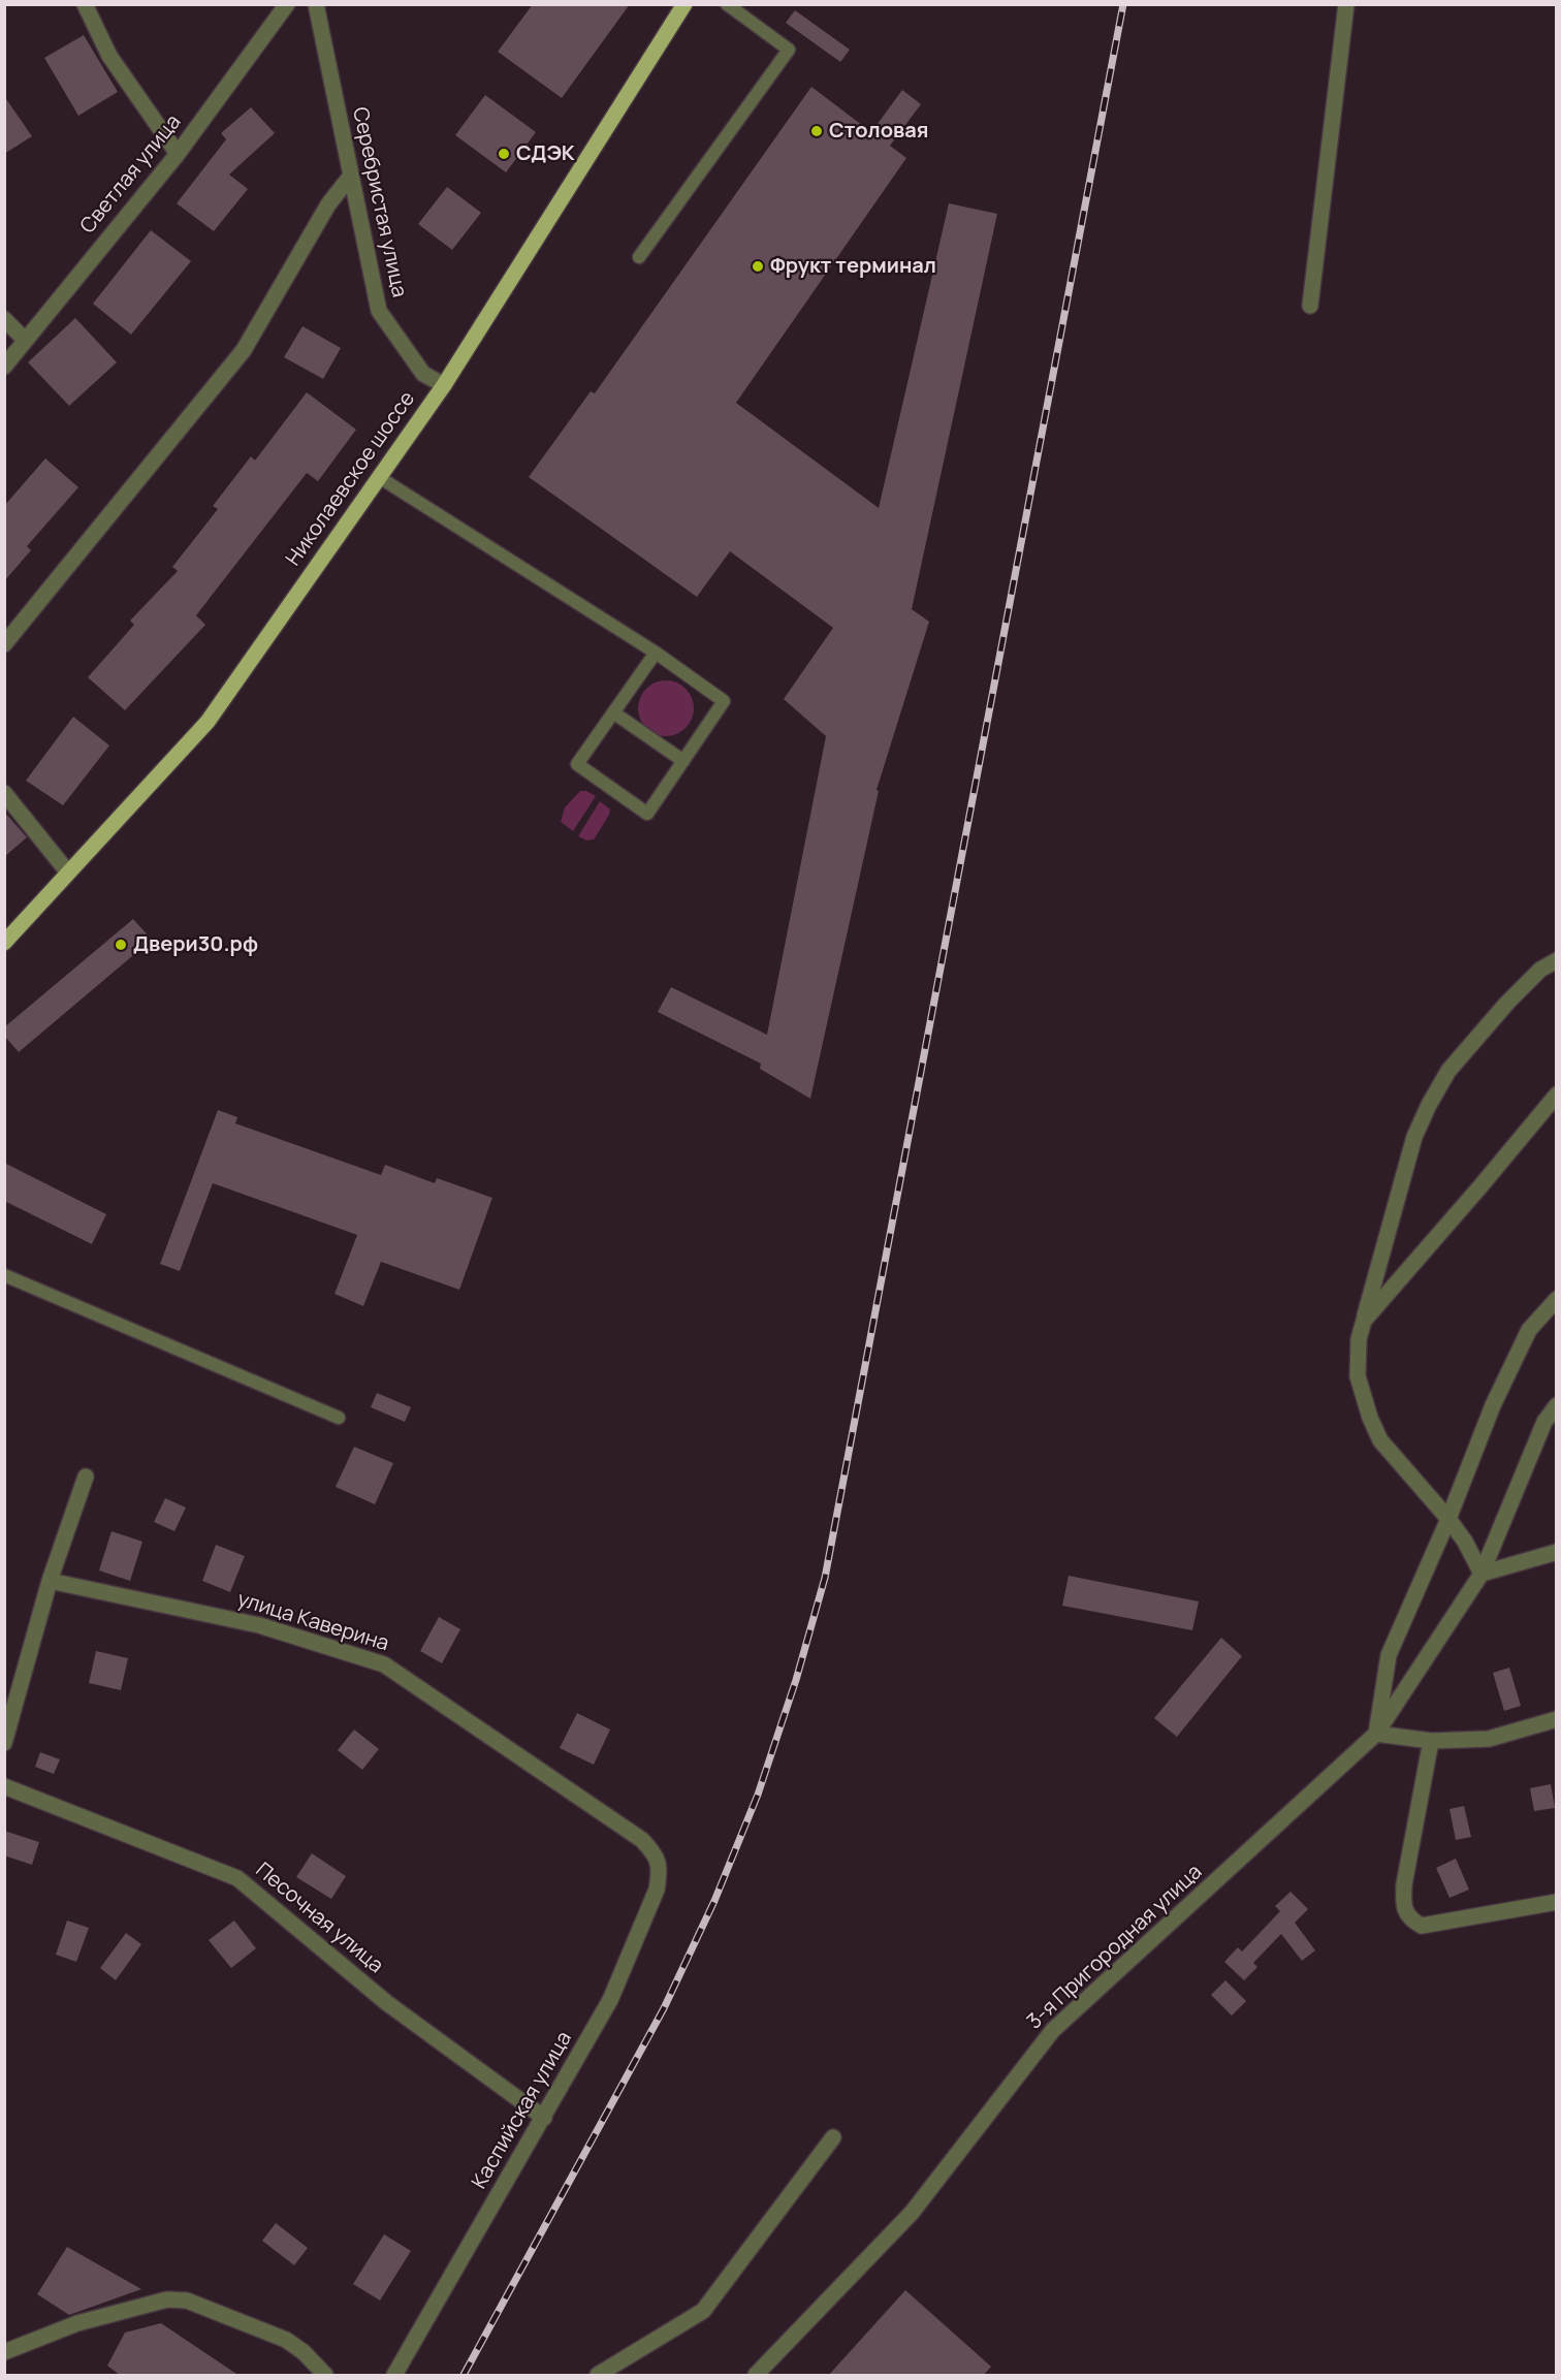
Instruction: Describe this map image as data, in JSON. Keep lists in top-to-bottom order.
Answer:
{
  "streets": {
    "main road": ["Николаевское шоссе"],
    "street": [
      "Светлая улица",
      "Серебристая улица",
      "улица Каверина",
      "Песочная улица",
      "3-я Пригородная улица",
      "Каспийская улица"
    ]
  },
  "crossings": [
    ["Серебристая улица", "Николаевское шоссе"],
    ["улица Каверина", "Каспийская улица"],
    ["Песочная улица", "Каспийская улица"]
  ],
  "places": [
    "Столовая",
    "СДЭК",
    "Фрукт терминал",
    "Двери30.рф"
  ]
}
